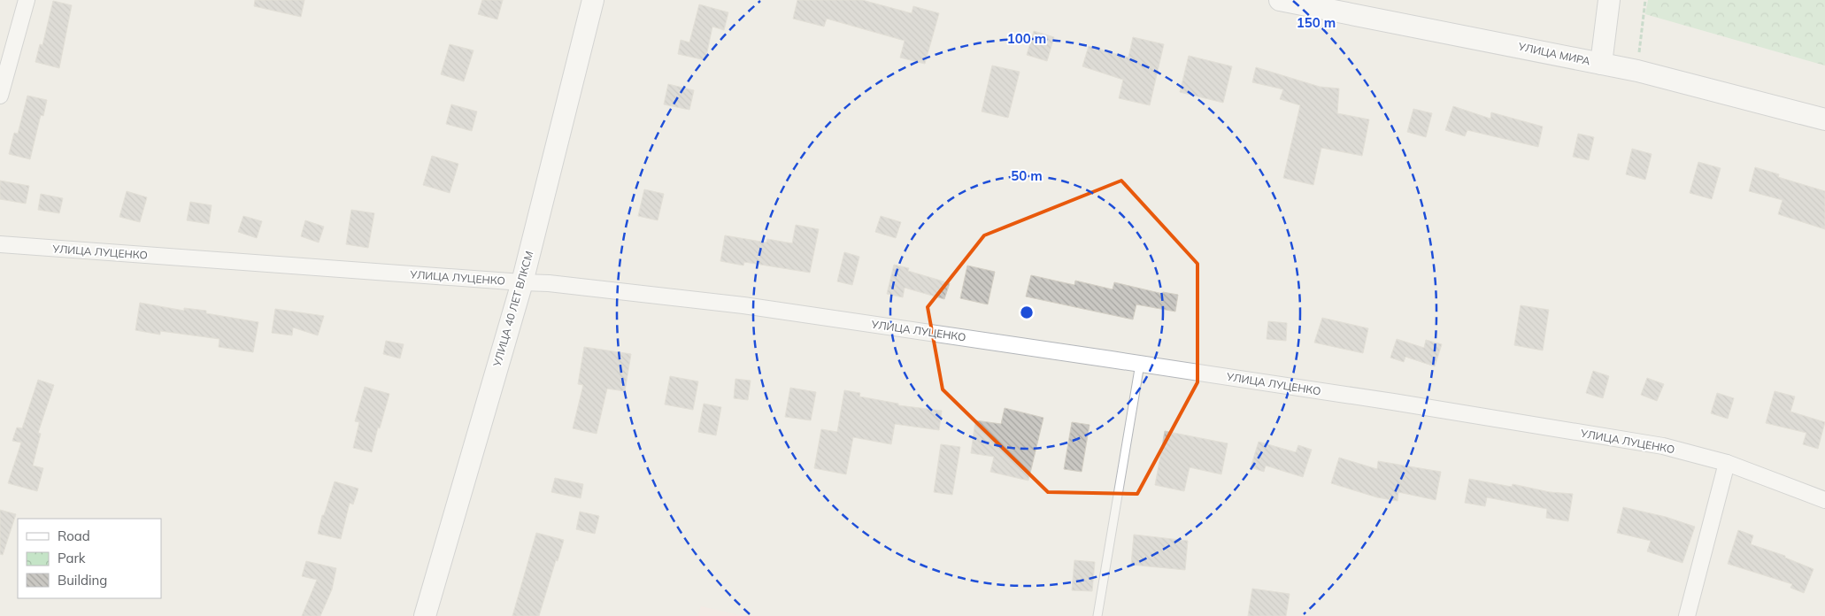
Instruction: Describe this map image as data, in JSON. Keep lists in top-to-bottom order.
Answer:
{
  "streets": {
    "street": ["УЛИЦА МИРА", "УЛИЦА ЛУЦЕНКО", "УЛИЦА 40 ЛЕТ ВЛКСМ"]
  },
  "crossings": [
    ["УЛИЦА ЛУЦЕНКО", "УЛИЦА 40 ЛЕТ ВЛКСМ"]
  ],
  "legend": ["Road", "Park", "Building"],
  "rings": ["150 m", "100 m", "50 m"]
}
